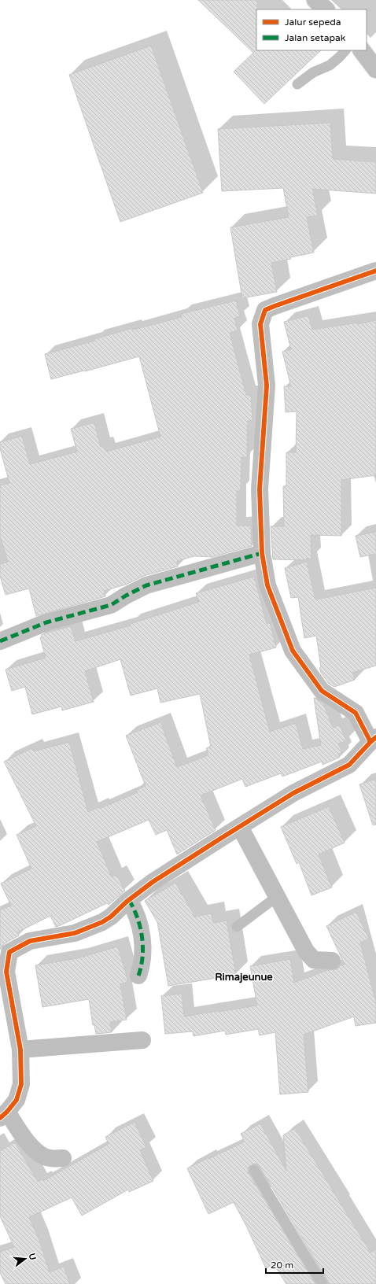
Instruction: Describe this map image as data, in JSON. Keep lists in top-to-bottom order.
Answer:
{
  "districts": ["Rimajeunue"],
  "legend": ["Jalur sepeda", "Jalan setapak"],
  "scale_bar": "20 m",
  "north": "right"
}
